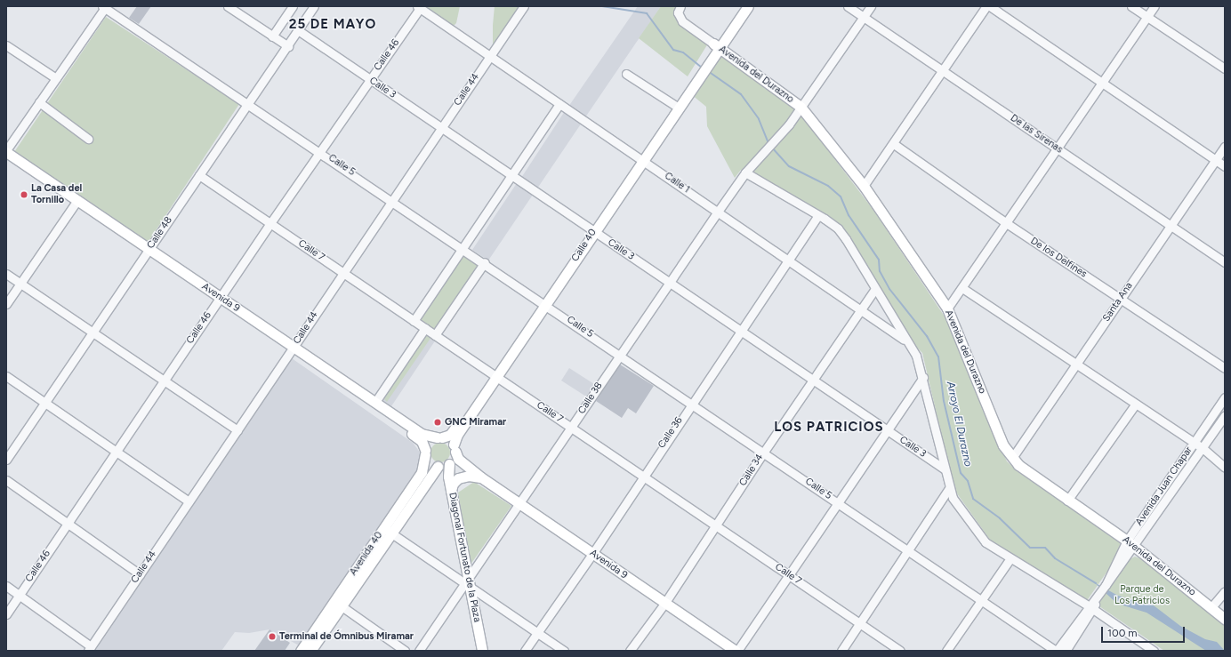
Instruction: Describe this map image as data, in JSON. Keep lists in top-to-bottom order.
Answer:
{
  "streets": {
    "main road": [
      "Avenida del Durazno",
      "Calle 40",
      "Avenida 9",
      "Avenida 40",
      "Diagonal Fortunato de la Plaza"
    ],
    "street": [
      "Calle 46",
      "Calle 3",
      "Calle 44",
      "De las Sirenas",
      "Calle 5",
      "Calle 1",
      "Calle 48",
      "Calle 7",
      "De los Delfines",
      "Santa Ana",
      "Calle 38",
      "Calle 36",
      "Calle 34",
      "Avenida Juan Chapar"
    ]
  },
  "crossings": [
    ["Calle 46", "Calle 3"],
    ["Calle 46", "Calle 5"],
    ["Calle 46", "Calle 1"],
    ["Calle 46", "Calle 7"],
    ["Calle 46", "Avenida 9"],
    ["Avenida del Durazno", "Calle 40"],
    ["Avenida del Durazno", "Santa Ana"],
    ["Avenida del Durazno", "Calle 38"],
    ["Avenida del Durazno", "Avenida Juan Chapar"],
    ["Calle 3", "Calle 44"],
    ["Calle 3", "Calle 1"],
    ["Calle 3", "Calle 48"],
    ["Calle 3", "Calle 40"],
    ["Calle 3", "Calle 38"],
    ["Calle 3", "Calle 36"],
    ["Calle 3", "Calle 34"],
    ["Calle 44", "Calle 5"],
    ["Calle 44", "Calle 1"],
    ["Calle 44", "Calle 7"],
    ["Calle 44", "Avenida 9"],
    ["De las Sirenas", "Santa Ana"],
    ["De las Sirenas", "Calle 38"],
    ["Calle 5", "Calle 48"],
    ["Calle 5", "Calle 40"],
    ["Calle 5", "Calle 38"],
    ["Calle 5", "Calle 36"],
    ["Calle 5", "Calle 34"],
    ["Calle 1", "Calle 40"],
    ["Calle 1", "Calle 38"],
    ["Calle 1", "Calle 36"],
    ["Calle 1", "Calle 34"],
    ["Calle 48", "Calle 7"],
    ["Calle 48", "Avenida 9"],
    ["Calle 40", "Calle 7"],
    ["Calle 40", "Avenida 9"],
    ["Calle 40", "Avenida 40"],
    ["Calle 40", "Diagonal Fortunato de la Plaza"],
    ["Calle 7", "Calle 38"],
    ["Calle 7", "Calle 36"],
    ["Calle 7", "Calle 34"],
    ["De los Delfines", "Santa Ana"],
    ["Avenida 9", "Calle 38"],
    ["Avenida 9", "Calle 36"],
    ["Avenida 9", "Calle 34"],
    ["Avenida 9", "Avenida 40"],
    ["Avenida 9", "Diagonal Fortunato de la Plaza"],
    ["Calle 38", "Diagonal Fortunato de la Plaza"],
    ["Avenida 40", "Diagonal Fortunato de la Plaza"]
  ],
  "districts": ["25 DE MAYO", "LOS PATRICIOS"],
  "water": ["Arroyo El Durazno"],
  "parks": ["Parque de Los Patricios"],
  "places": ["La Casa del Tornillo", "GNC Miramar", "Terminal de Ómnibus Miramar"],
  "scale_bar": "100 m"
}
